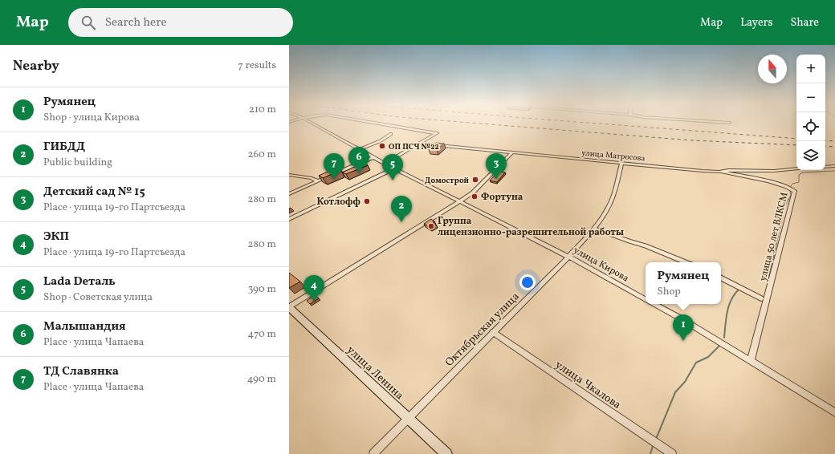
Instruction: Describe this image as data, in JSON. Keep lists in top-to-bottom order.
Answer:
{
  "streets": {
    "main road": ["улица Ленина"],
    "street": [
      "улица Матросова",
      "улица 50 лет ВЛКСМ",
      "улица Кирова",
      "Октябрьская улица",
      "улица Чкалова"
    ]
  },
  "crossings": [
    ["улица Матросова", "улица 50 лет ВЛКСМ"],
    ["улица Матросова", "Октябрьская улица"],
    ["улица 50 лет ВЛКСМ", "улица Кирова"],
    ["улица Кирова", "Октябрьская улица"],
    ["Октябрьская улица", "улица Ленина"],
    ["Октябрьская улица", "улица Чкалова"]
  ],
  "places": [
    "ОП ПСЧ №22",
    "Домострой",
    "Фортуна",
    "Котлофф",
    "Группа лицензионно-разрешительной работы"
  ],
  "north": "top",
  "page": {
    "header": "Map",
    "search": "Search here",
    "nav": ["Map", "Layers", "Share"],
    "heading": ["Nearby", "7 results"],
    "map_buttons": ["+", "−"],
    "list": [
      {
        "mark": "1",
        "name": "Румянец",
        "note": "Shop · улица Кирова",
        "value": "210 m"
      },
      {
        "mark": "2",
        "name": "ГИБДД",
        "note": "Public building",
        "value": "260 m"
      },
      {
        "mark": "3",
        "name": "Детский сад № 15",
        "note": "Place · улица 19-го Партсъезда",
        "value": "280 m"
      },
      {
        "mark": "4",
        "name": "ЭКП",
        "note": "Place · улица 19-го Партсъезда",
        "value": "280 m"
      },
      {
        "mark": "5",
        "name": "Lada Dеталь",
        "note": "Shop · Советская улица",
        "value": "390 m"
      },
      {
        "mark": "6",
        "name": "Малышандия",
        "note": "Place · улица Чапаева",
        "value": "470 m"
      },
      {
        "mark": "7",
        "name": "ТД Славянка",
        "note": "Place · улица Чапаева",
        "value": "490 m"
      }
    ],
    "pins": [
      "6",
      "3",
      "7",
      "5",
      "2",
      "4",
      "1"
    ],
    "popup": ["Румянец", "Shop"]
  }
}
